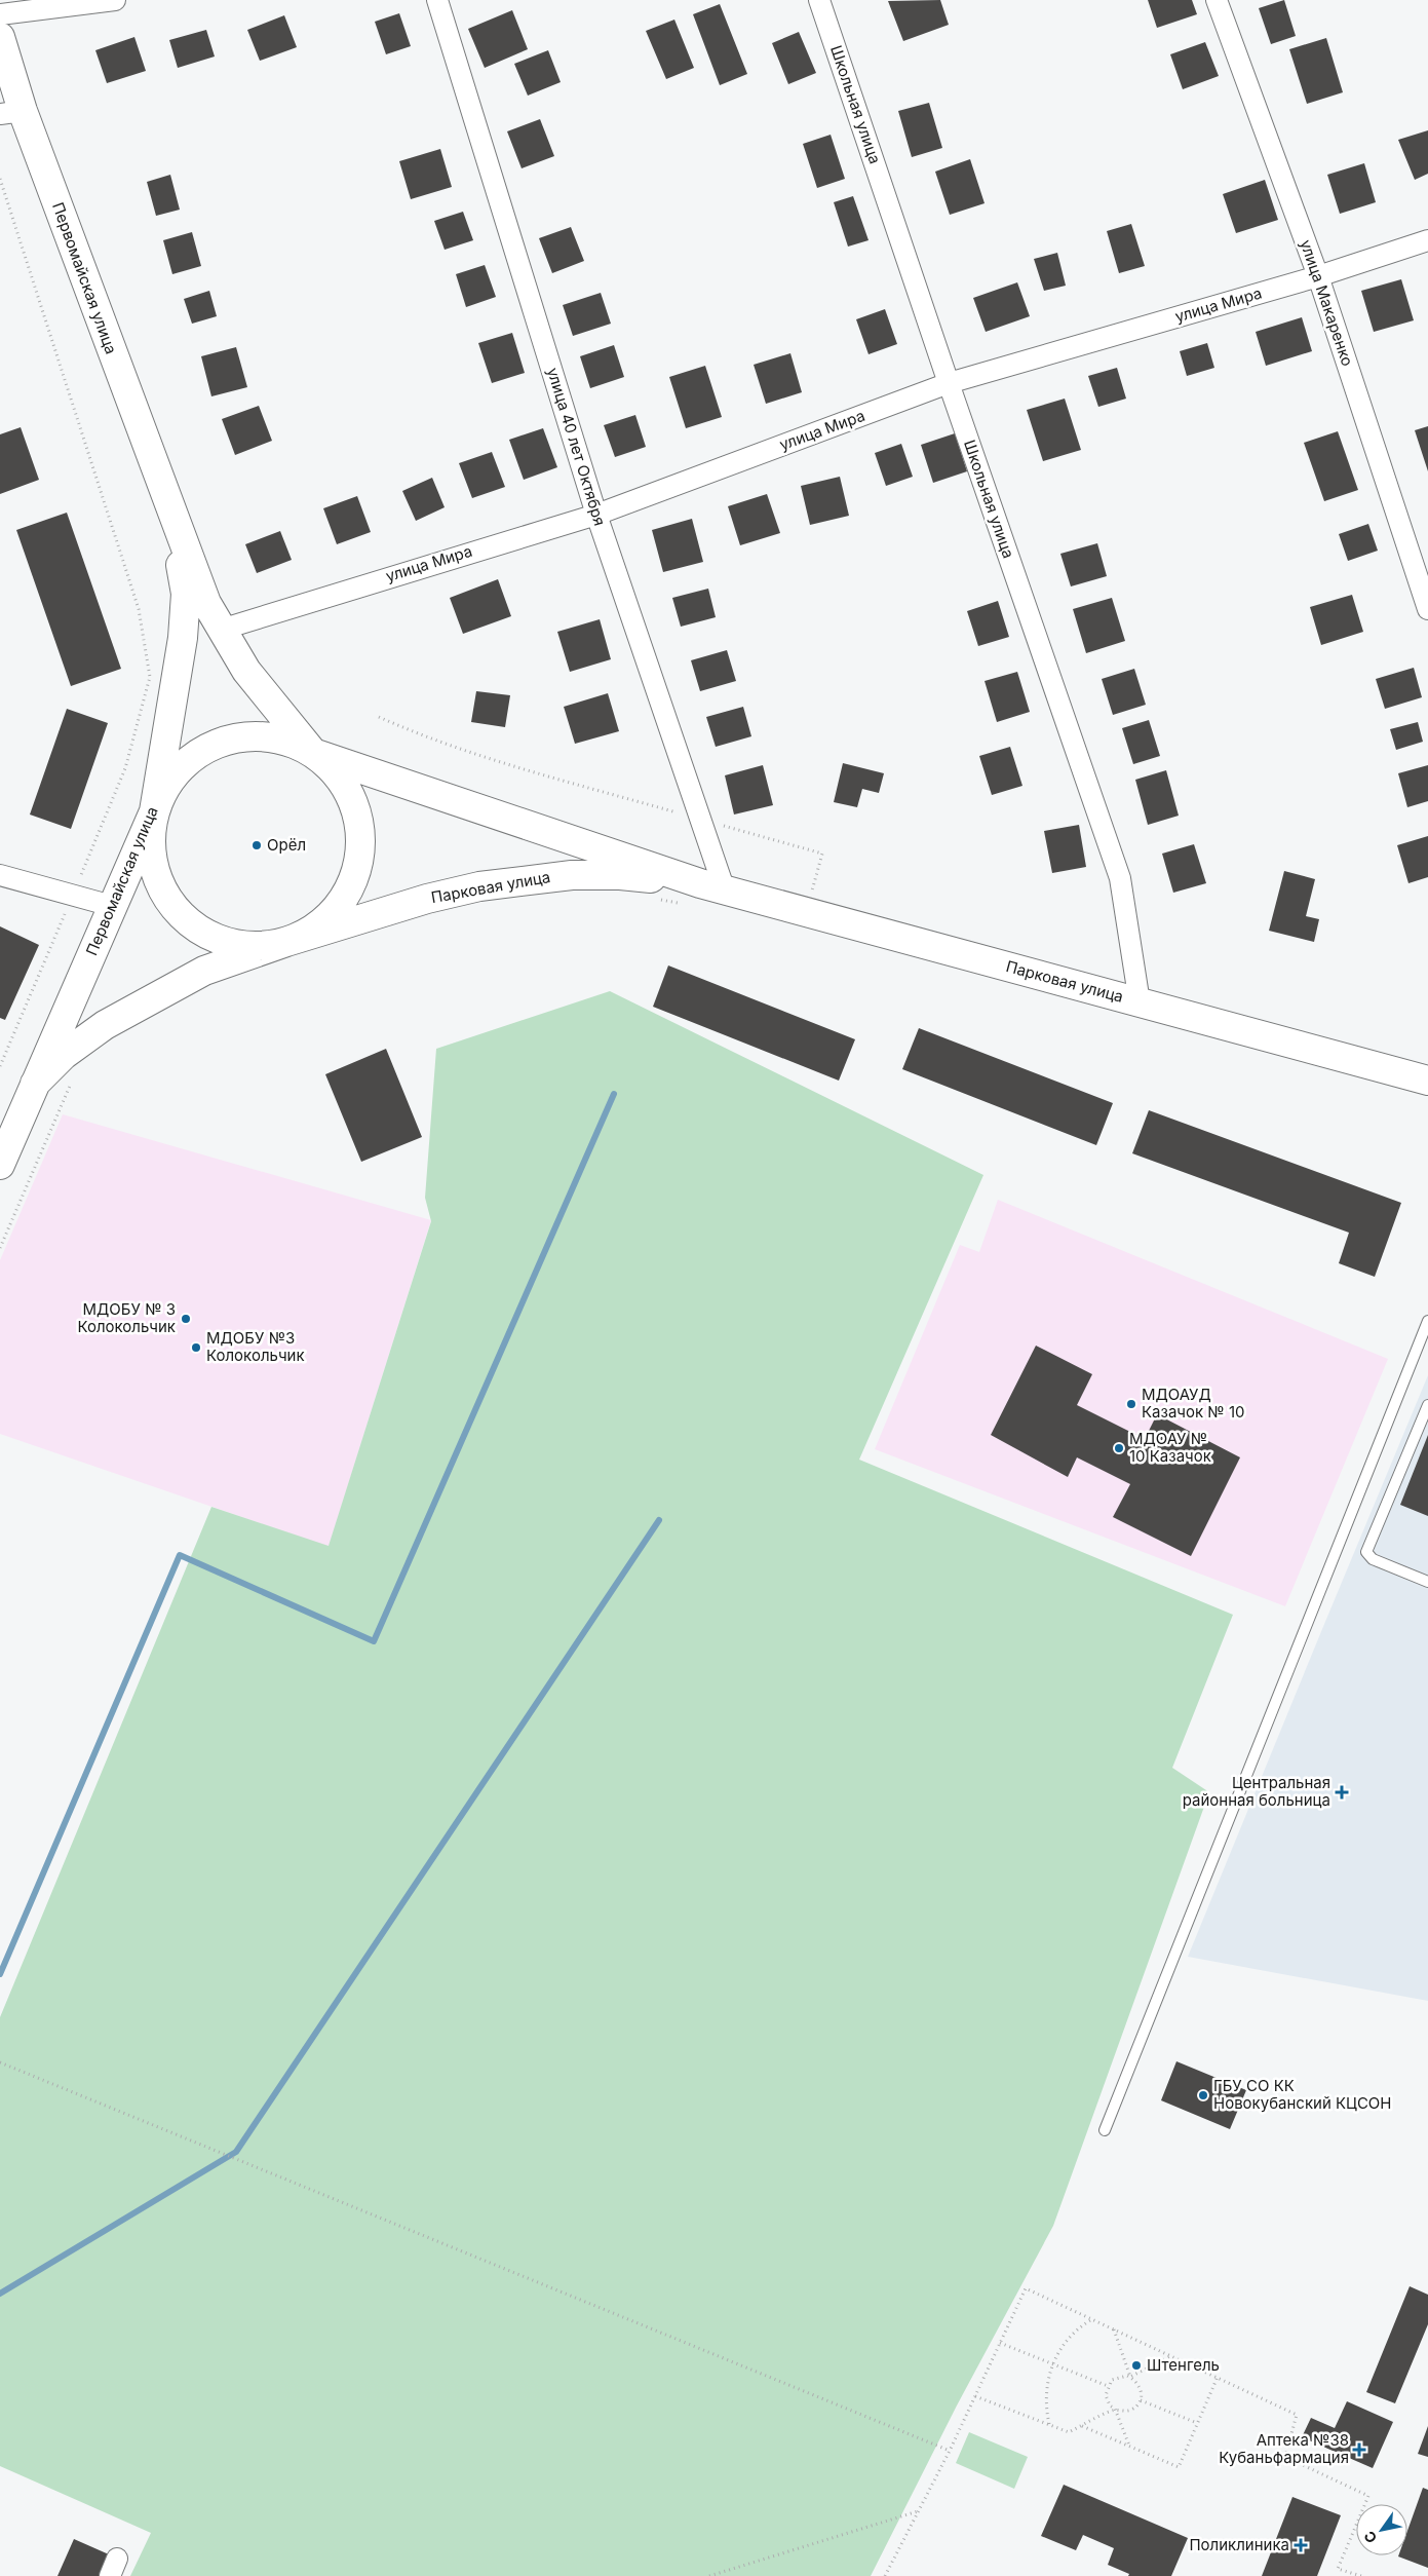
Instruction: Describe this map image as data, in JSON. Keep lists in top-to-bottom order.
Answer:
{
  "streets": {
    "main road": ["Первомайская улица", "Парковая улица"],
    "street": [
      "Школьная улица",
      "улица Макаренко",
      "улица Мира",
      "улица 40 лет Октября"
    ]
  },
  "crossings": [
    ["Школьная улица", "улица Мира"],
    ["Школьная улица", "Парковая улица"],
    ["Первомайская улица", "улица Мира"],
    ["Первомайская улица", "Парковая улица"],
    ["улица Макаренко", "улица Мира"],
    ["улица Мира", "улица 40 лет Октября"],
    ["улица 40 лет Октября", "Парковая улица"]
  ],
  "places": {
    "other": [
      "Орёл",
      "МДОБУ № 3 Колокольчик",
      "МДОБУ №3 Колокольчик",
      "МДОАУД Казачок № 10",
      "МДОАУ № 10 Казачок",
      "ГБУ СО КК Новокубанский КЦСОН",
      "Штенгель"
    ],
    "health": ["Центральная районная больница", "Аптека №38 Кубаньфармация", "Поликлиника"]
  },
  "north": "bottom left"
}
